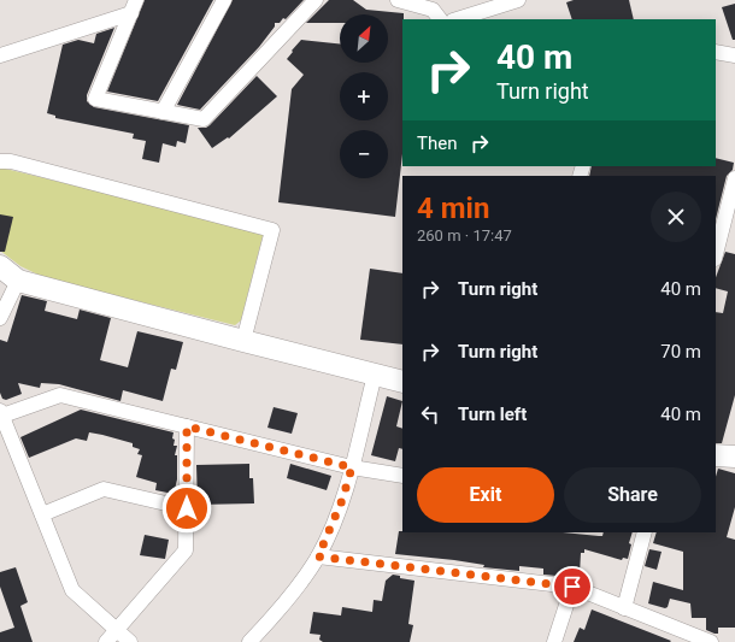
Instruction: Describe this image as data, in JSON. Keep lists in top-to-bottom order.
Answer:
{
  "north": "top right",
  "page": {
    "map_buttons": ["+", "−"],
    "turn": ["40 m", "Turn right"],
    "then": "Then",
    "heading": ["4 min", "260 m · 17:47"],
    "list": [
      {
        "name": "Turn right",
        "value": "40 m"
      },
      {
        "name": "Turn right",
        "value": "70 m"
      },
      {
        "name": "Turn left",
        "value": "40 m"
      }
    ],
    "buttons": ["Exit", "Share"]
  }
}
